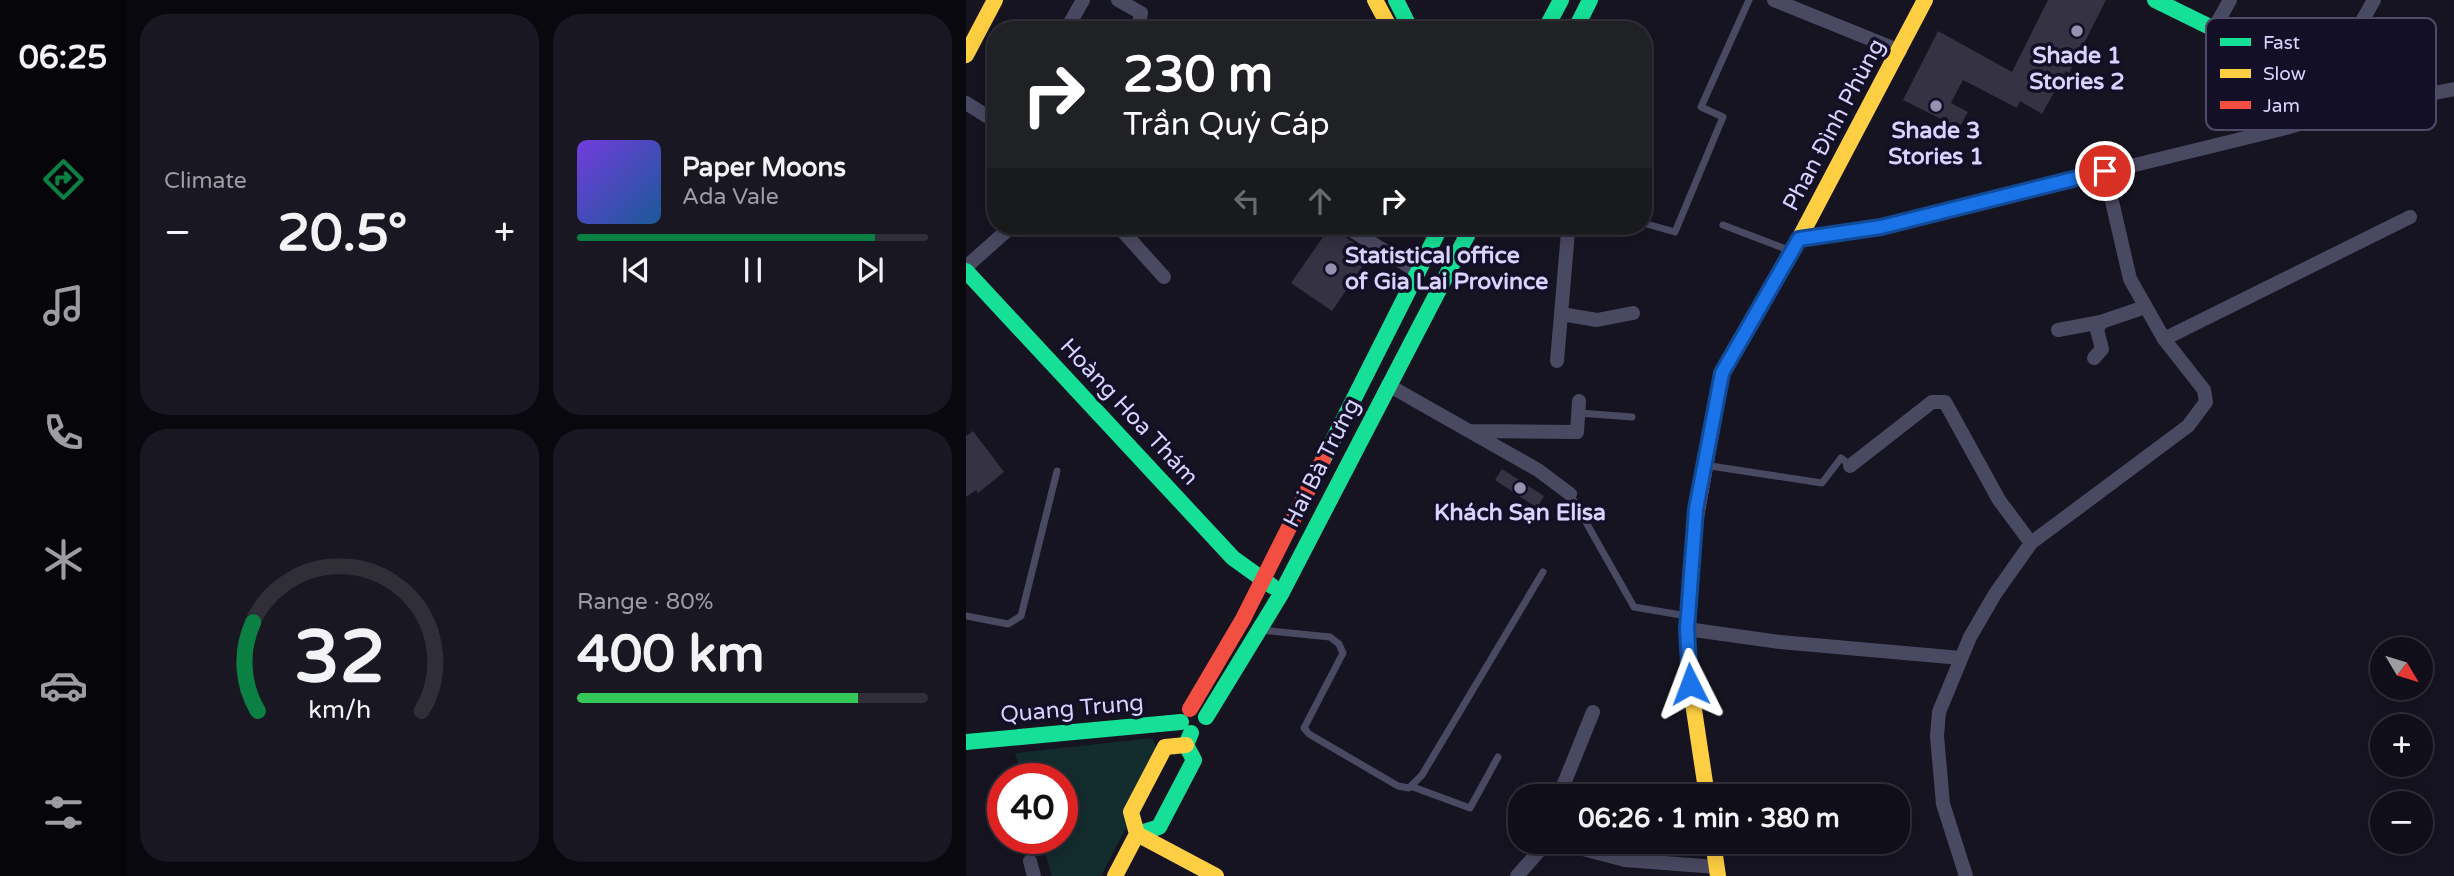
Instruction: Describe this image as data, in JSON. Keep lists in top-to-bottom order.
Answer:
{
  "streets": {
    "street": [
      "Phan Đình Phùng",
      "Hoàng Hoa Thám",
      "Hai Bà Trưng",
      "Quang Trung"
    ]
  },
  "crossings": [
    ["Hoàng Hoa Thám", "Hai Bà Trưng"],
    ["Hai Bà Trưng", "Quang Trung"]
  ],
  "places": [
    "Shade 1 Stories 2",
    "Shade 3 Stories 1",
    "Statistical office of Gia Lai Province",
    "Khách Sạn Elisa"
  ],
  "legend": ["Fast", "Slow", "Jam"],
  "north": "bottom right",
  "page": {
    "tabs": "06:25",
    "tile": [
      "Climate",
      ["Range · 80%", "400 km"]
    ],
    "turn": ["230 m", "Trần Quý Cáp"],
    "song": ["Paper Moons", "Ada Vale"],
    "heat": ["−", "20.5°", "+"],
    "map_buttons": ["+", "−"],
    "limit": "40",
    "trip": "06:26 · 1 min · 380 m",
    "gauge": ["32", "km/h"]
  }
}
